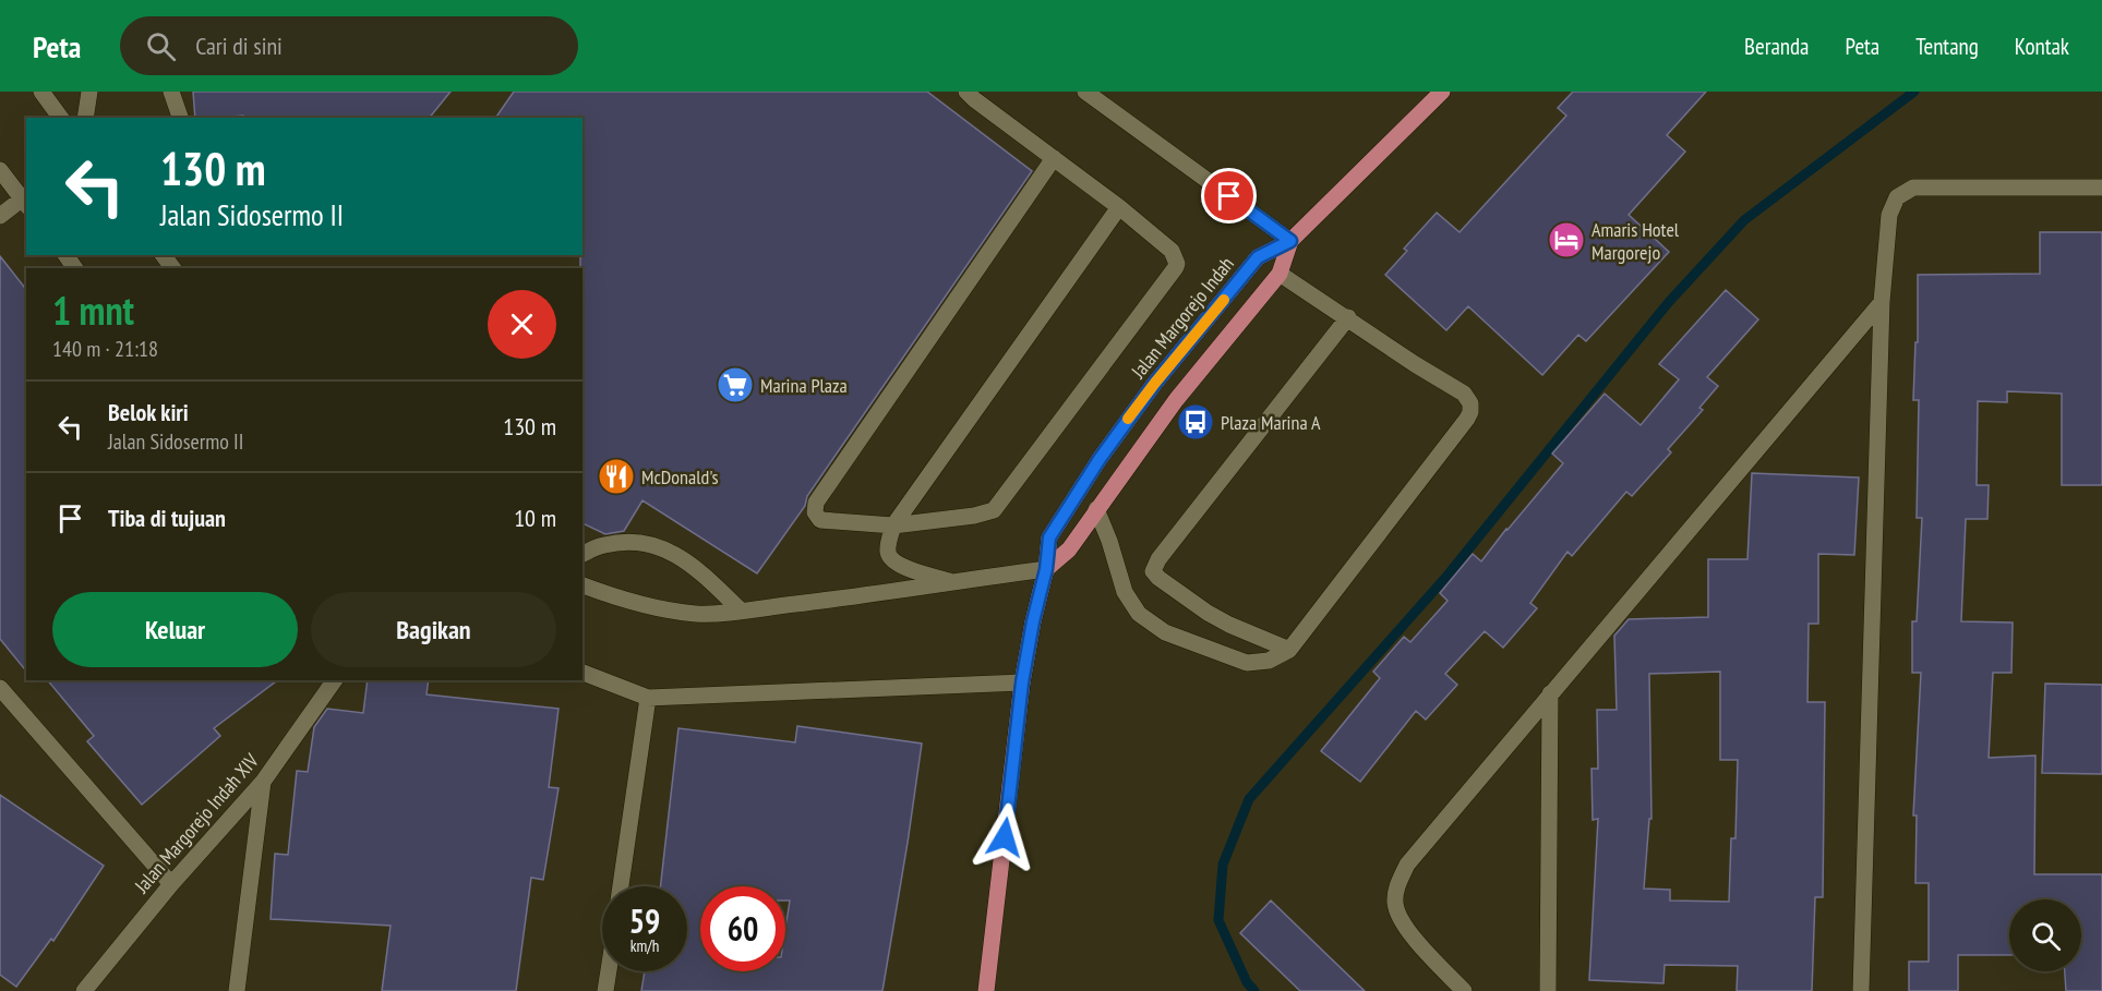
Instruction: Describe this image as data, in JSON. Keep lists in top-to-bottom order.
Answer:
{
  "streets": {
    "main road": ["Jalan Margorejo Indah"],
    "street": ["Jalan Margorejo Indah XIV"]
  },
  "places": {
    "hotel": ["Amaris Hotel Margorejo"],
    "supermarket": ["Marina Plaza"],
    "bus stop": ["Plaza Marina A"],
    "restaurant": ["McDonald's"]
  },
  "page": {
    "header": "Peta",
    "search": "Cari di sini",
    "nav": [
      "Beranda",
      "Peta",
      "Tentang",
      "Kontak"
    ],
    "turn": ["130 m", "Jalan Sidosermo II"],
    "heading": ["1 mnt", "140 m · 21:18"],
    "list": [
      {
        "name": "Belok kiri",
        "note": "Jalan Sidosermo II",
        "value": "130 m"
      },
      {
        "name": "Tiba di tujuan",
        "value": "10 m"
      }
    ],
    "buttons": ["Keluar", "Bagikan"],
    "speed": "59 km/h",
    "limit": "60"
  }
}
